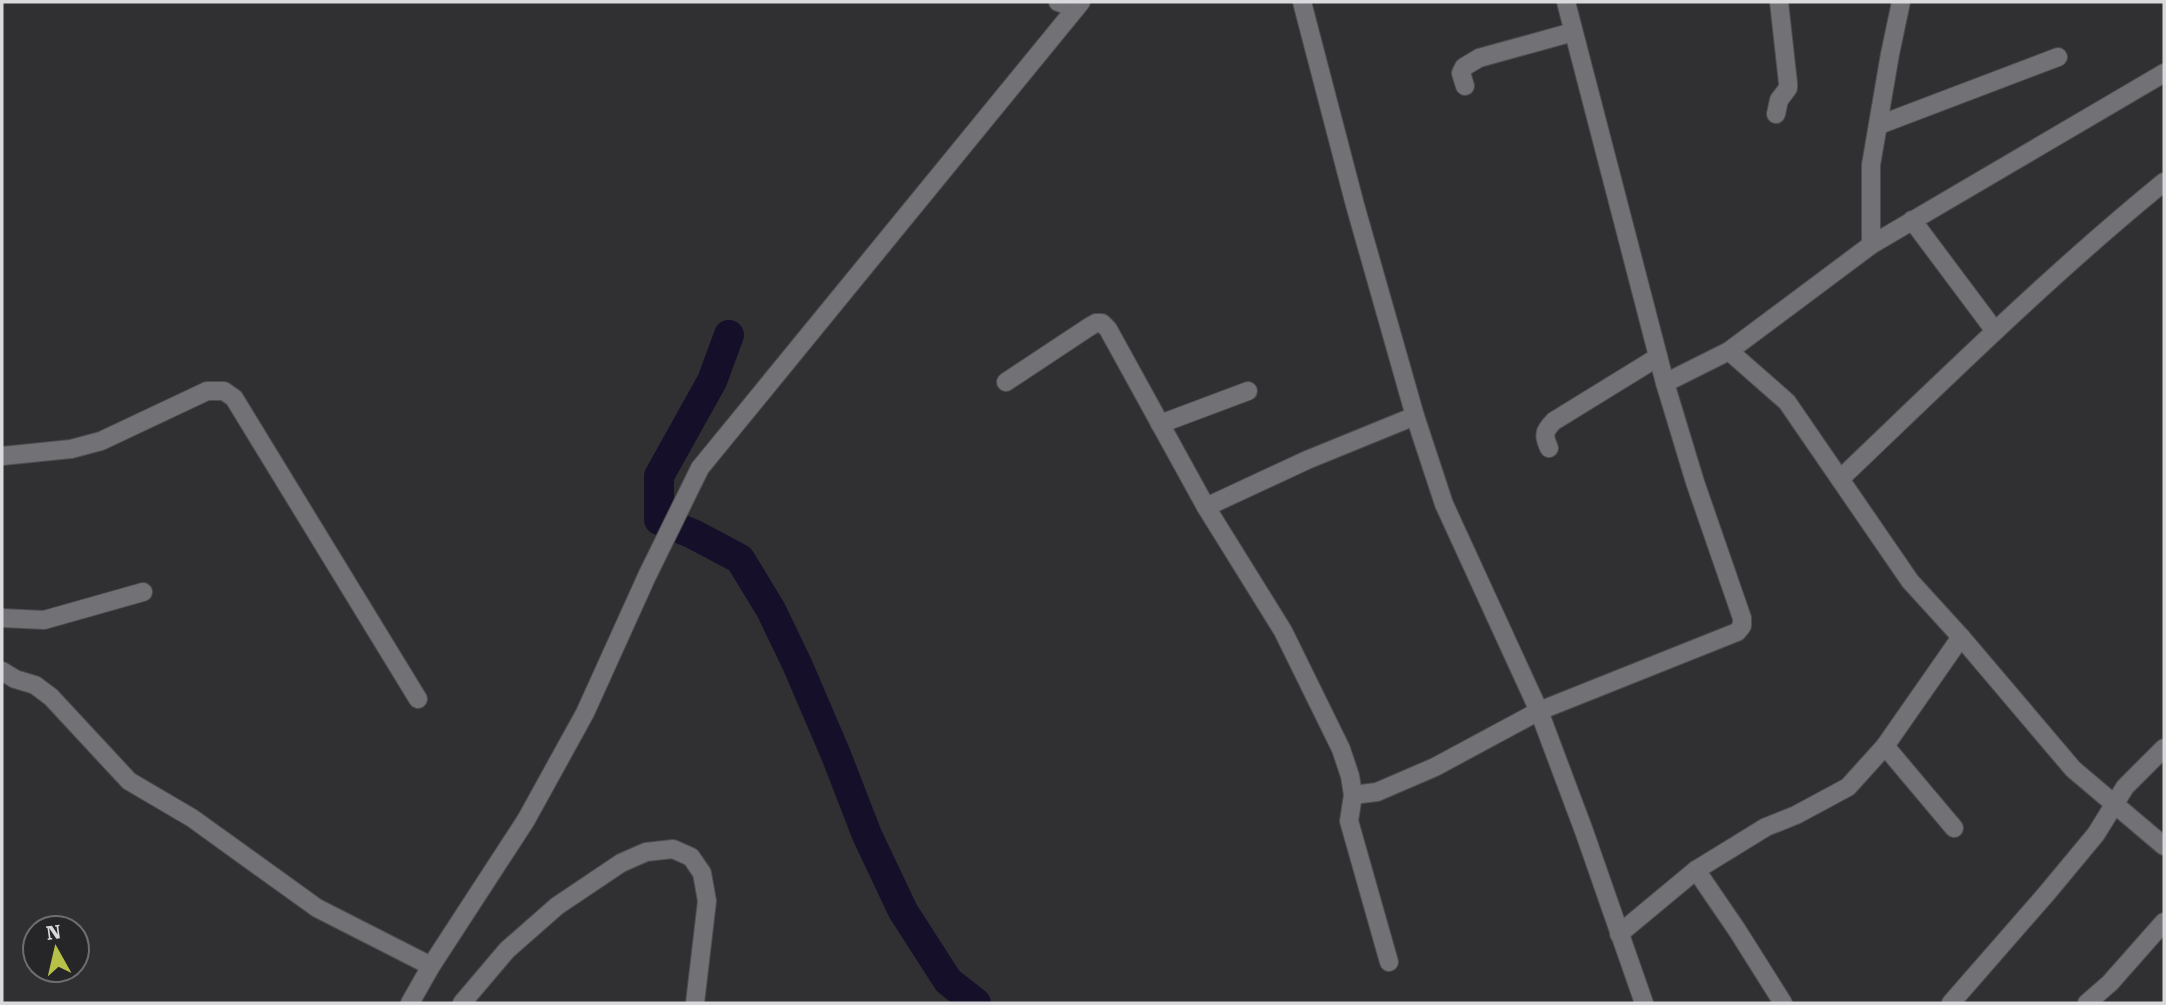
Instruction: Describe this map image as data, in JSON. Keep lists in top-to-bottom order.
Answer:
{
  "north": "top"
}
